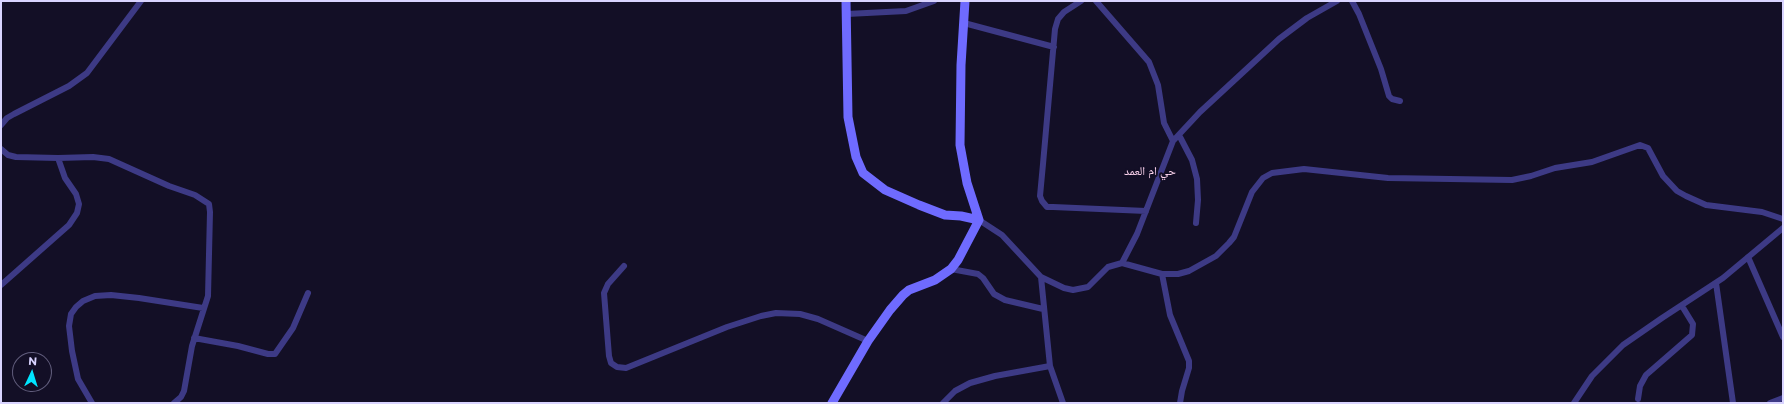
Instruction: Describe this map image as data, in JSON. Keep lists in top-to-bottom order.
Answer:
{
  "districts": ["حي ام العمد"],
  "north": "top"
}
